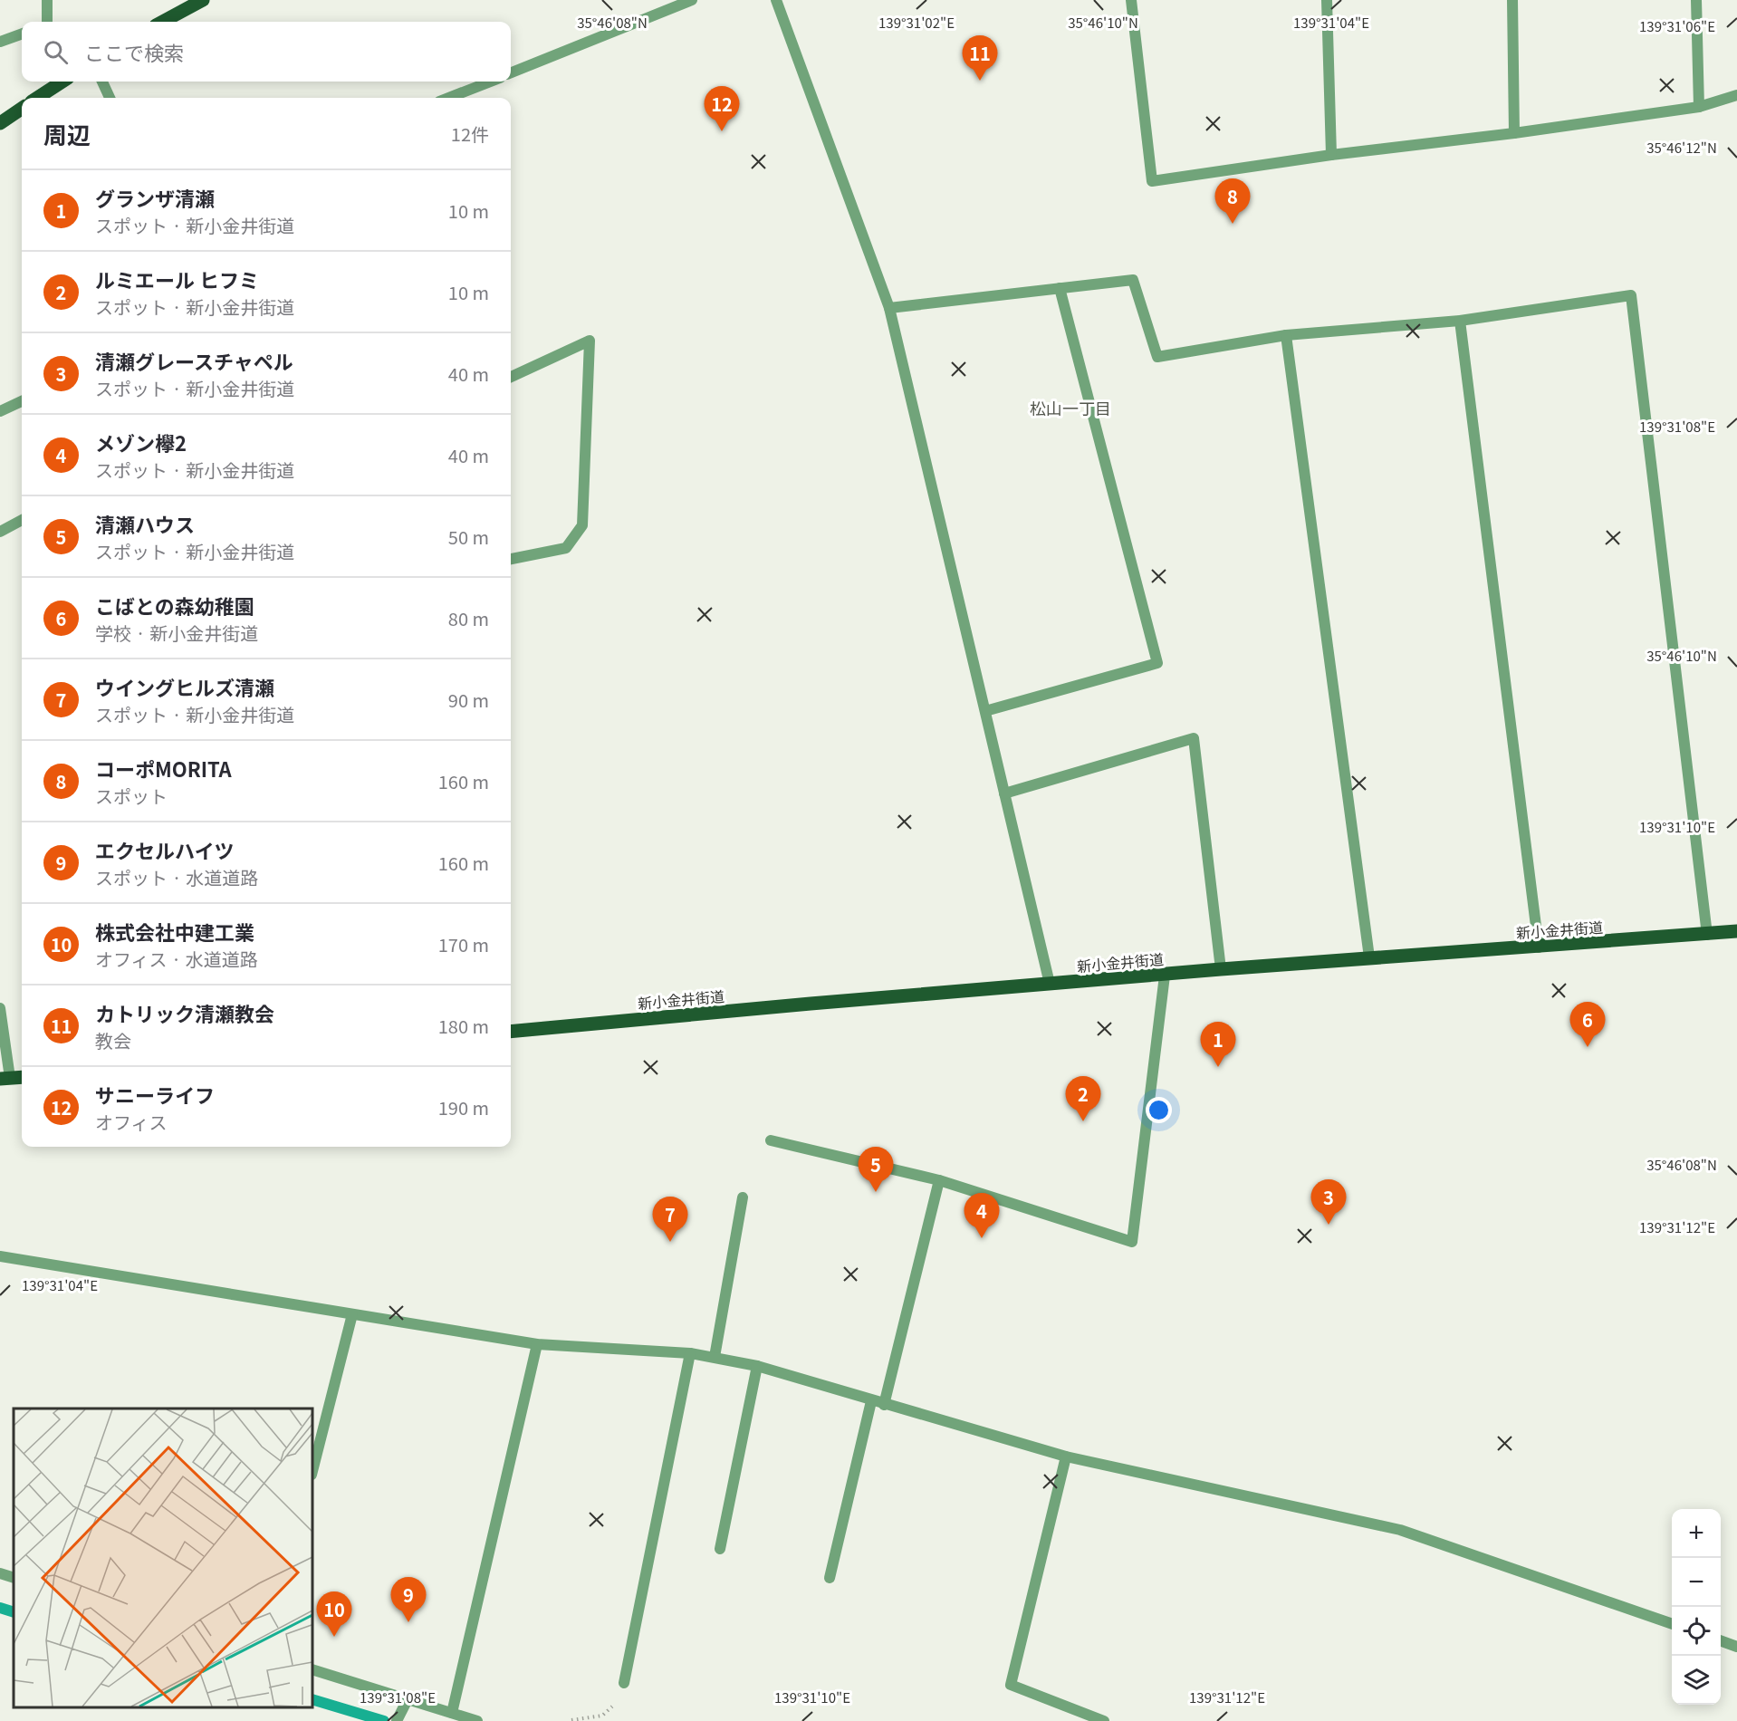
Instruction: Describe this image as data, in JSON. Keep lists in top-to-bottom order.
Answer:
{
  "streets": {
    "main road": ["新小金井街道"]
  },
  "districts": ["松山一丁目"],
  "page": {
    "search": "ここで検索",
    "pins": [
      "11",
      "12",
      "8",
      "6",
      "1",
      "2",
      "5",
      "3",
      "4",
      "7",
      "9",
      "10"
    ],
    "heading": ["周辺", "12件"],
    "list": [
      {
        "mark": "1",
        "name": "グランザ清瀬",
        "note": "スポット · 新小金井街道",
        "value": "10 m"
      },
      {
        "mark": "2",
        "name": "ルミエール ヒフミ",
        "note": "スポット · 新小金井街道",
        "value": "10 m"
      },
      {
        "mark": "3",
        "name": "清瀬グレースチャペル",
        "note": "スポット · 新小金井街道",
        "value": "40 m"
      },
      {
        "mark": "4",
        "name": "メゾン欅2",
        "note": "スポット · 新小金井街道",
        "value": "40 m"
      },
      {
        "mark": "5",
        "name": "清瀬ハウス",
        "note": "スポット · 新小金井街道",
        "value": "50 m"
      },
      {
        "mark": "6",
        "name": "こばとの森幼稚園",
        "note": "学校 · 新小金井街道",
        "value": "80 m"
      },
      {
        "mark": "7",
        "name": "ウイングヒルズ清瀬",
        "note": "スポット · 新小金井街道",
        "value": "90 m"
      },
      {
        "mark": "8",
        "name": "コーポMORITA",
        "note": "スポット",
        "value": "160 m"
      },
      {
        "mark": "9",
        "name": "エクセルハイツ",
        "note": "スポット · 水道道路",
        "value": "160 m"
      },
      {
        "mark": "10",
        "name": "株式会社中建工業",
        "note": "オフィス · 水道道路",
        "value": "170 m"
      },
      {
        "mark": "11",
        "name": "カトリック清瀬教会",
        "note": "教会",
        "value": "180 m"
      },
      {
        "mark": "12",
        "name": "サニーライフ",
        "note": "オフィス",
        "value": "190 m"
      }
    ],
    "map_buttons": ["+", "−"]
  },
  "coordinates": [
    "139°31'02\"E",
    "139°31'04\"E",
    "35°46'10\"N",
    "35°46'08\"N",
    "139°31'06\"E",
    "35°46'12\"N",
    "139°31'08\"E",
    "139°31'10\"E",
    "139°31'12\"E"
  ]
}
